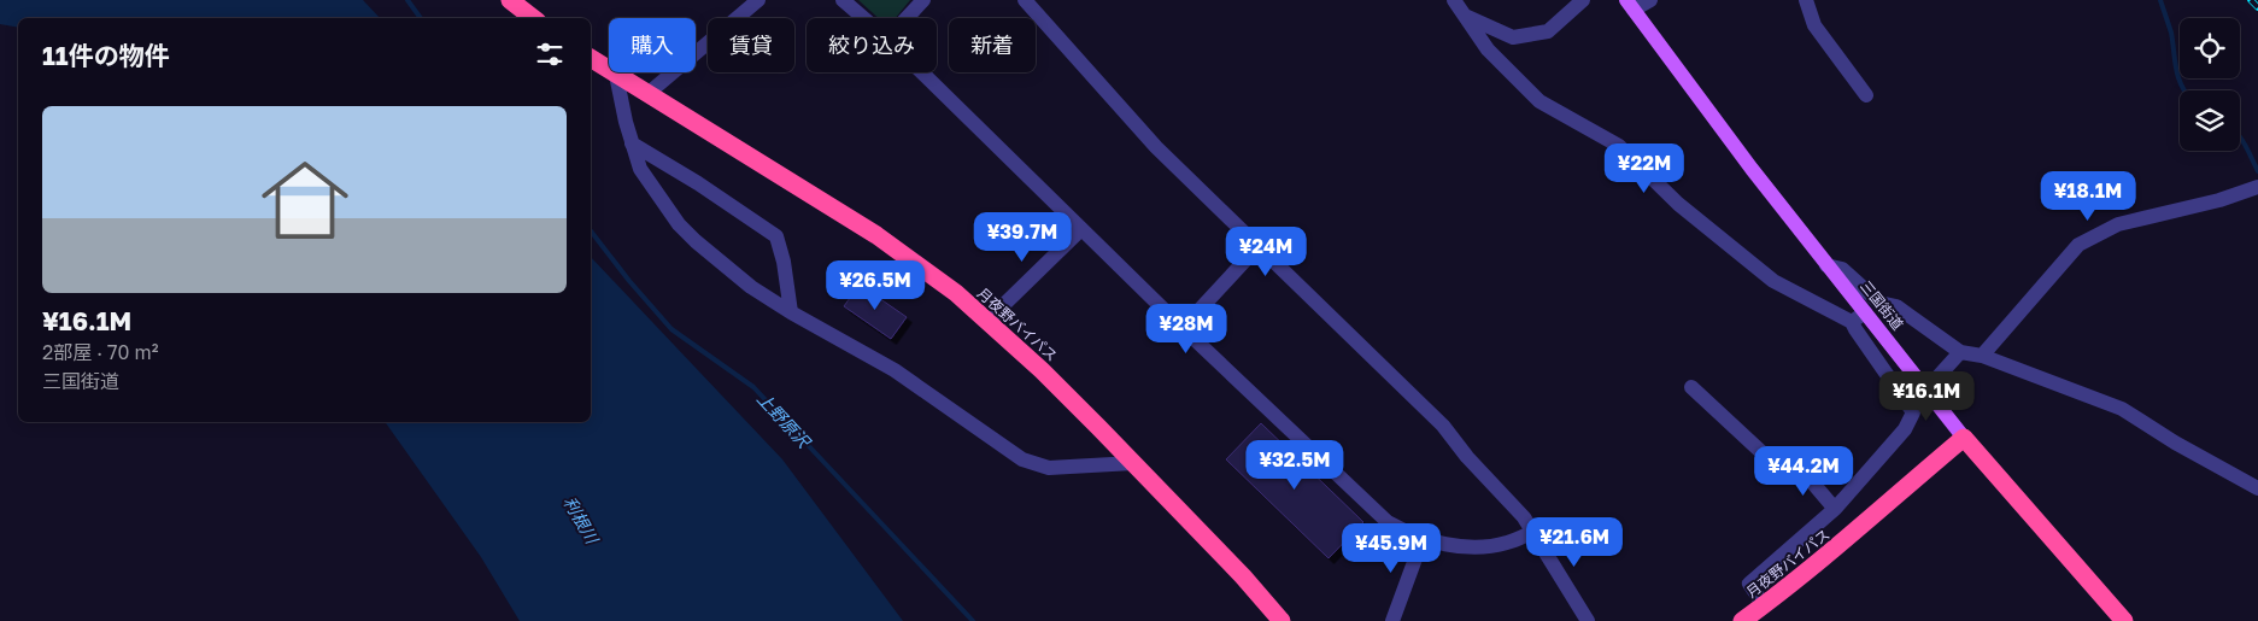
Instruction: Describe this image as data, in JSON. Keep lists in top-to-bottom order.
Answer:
{
  "streets": {
    "highway": ["三国街道", "月夜野バイパス"]
  },
  "crossings": [
    ["三国街道", "月夜野バイパス"]
  ],
  "water": ["上野原沢", "利根川"],
  "page": {
    "chip": [
      "購入",
      "賃貸",
      "絞り込み",
      "新着"
    ],
    "heading": "11件の物件",
    "list": [
      {
        "name": "¥16.1M",
        "note": "2部屋 · 70 m² · 三国街道"
      }
    ],
    "price": [
      "¥22M",
      "¥18.1M",
      "¥39.7M",
      "¥24M",
      "¥26.5M",
      "¥28M",
      "¥16.1M",
      "¥32.5M",
      "¥44.2M",
      "¥21.6M",
      "¥45.9M"
    ]
  }
}
